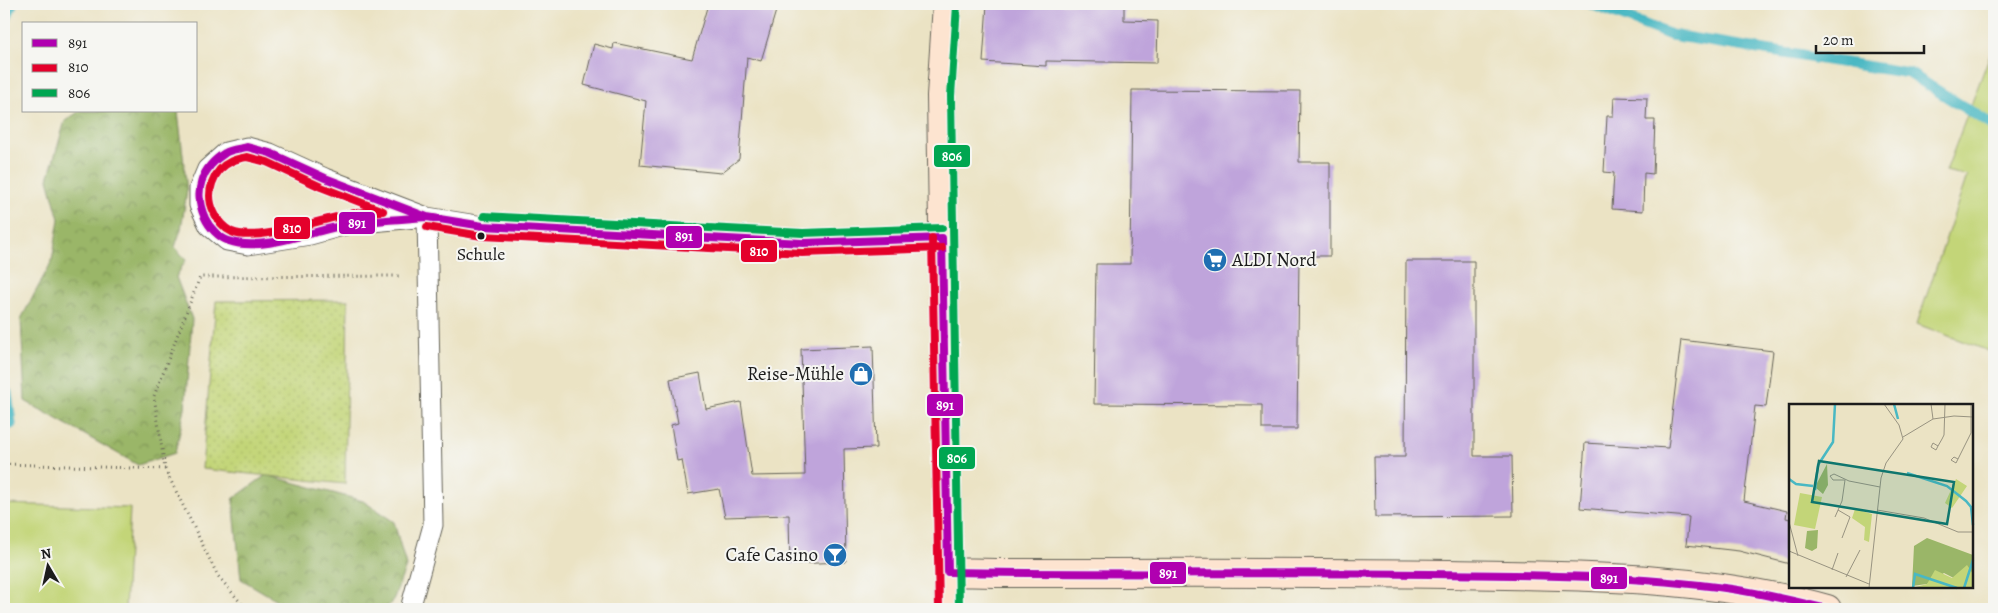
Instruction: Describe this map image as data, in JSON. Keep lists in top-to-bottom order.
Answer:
{
  "places": {
    "other": ["Schule"],
    "supermarket": ["ALDI Nord"],
    "shop": ["Reise-Mühle"],
    "bar": ["Cafe Casino"]
  },
  "lines": ["transit line 806", "transit line 891", "transit line 810"],
  "legend": ["891", "810", "806"],
  "scale_bar": "20 m",
  "north": "top"
}
